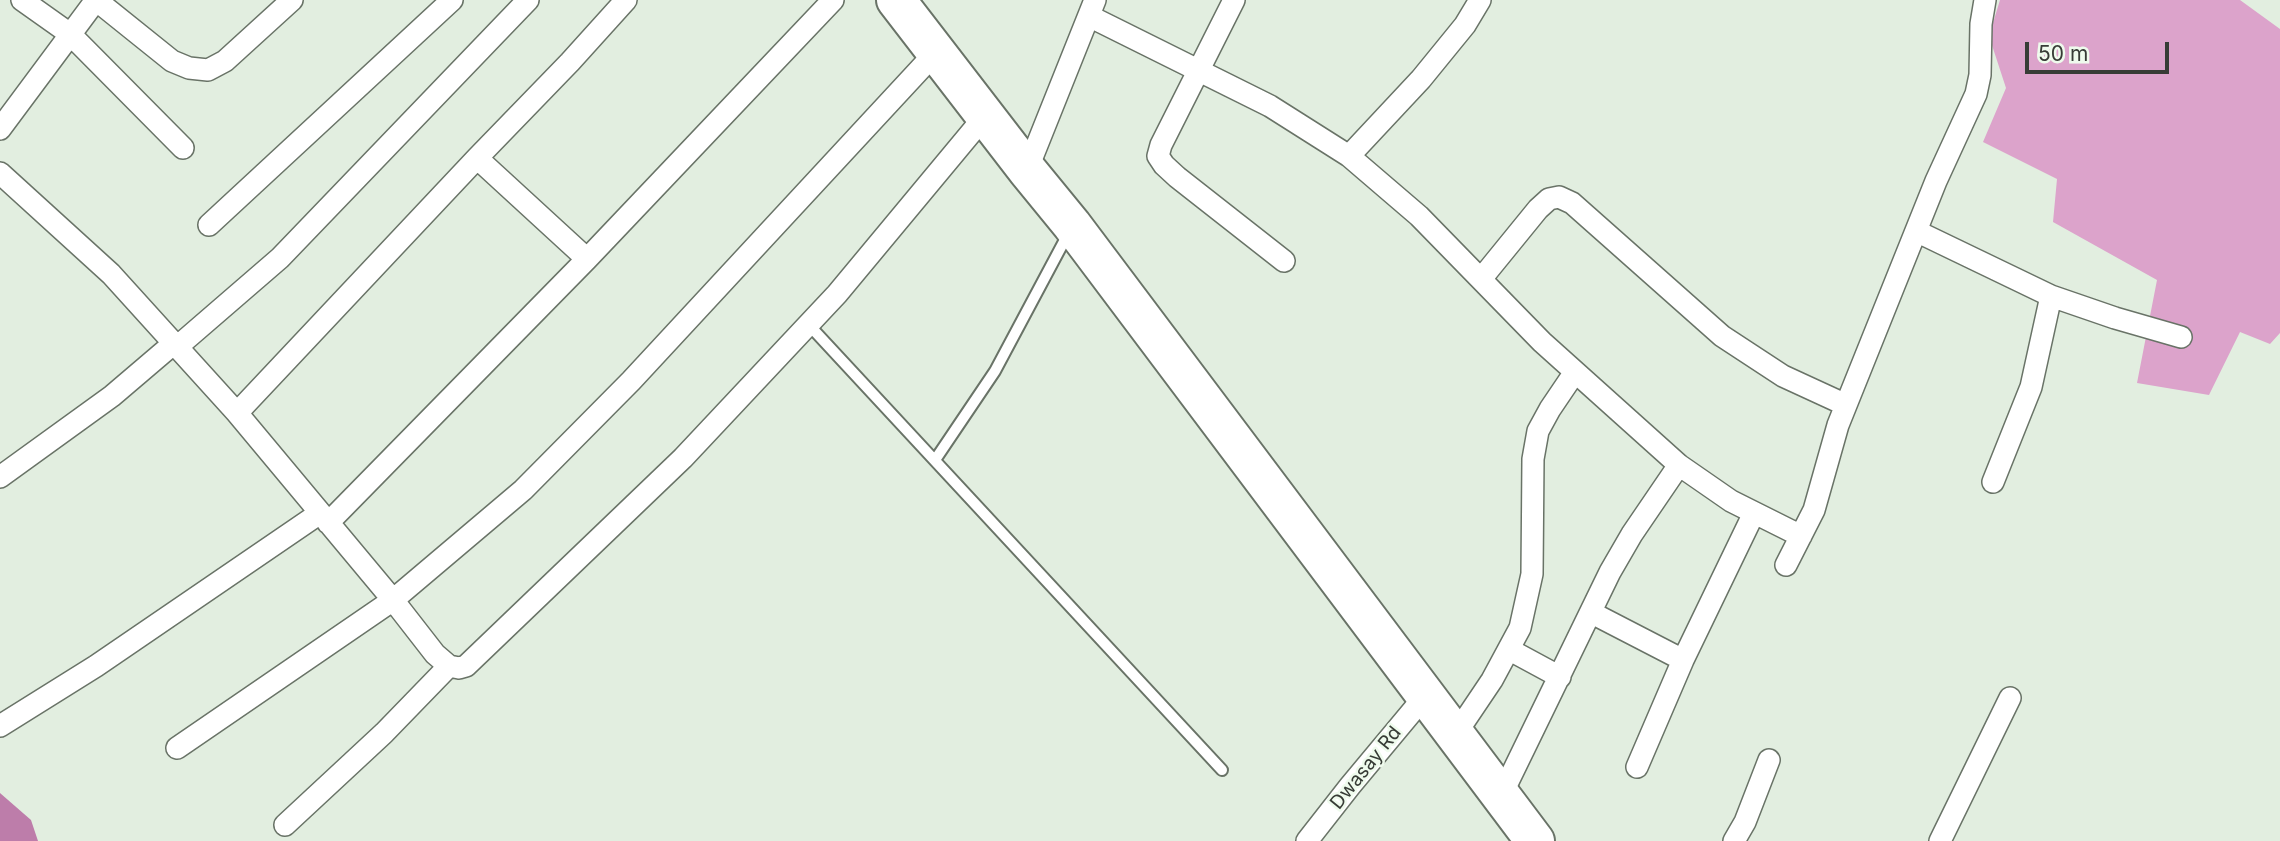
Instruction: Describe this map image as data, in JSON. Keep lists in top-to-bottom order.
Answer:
{
  "streets": {
    "street": ["Dwasay Rd"]
  },
  "scale_bar": "50 m"
}
